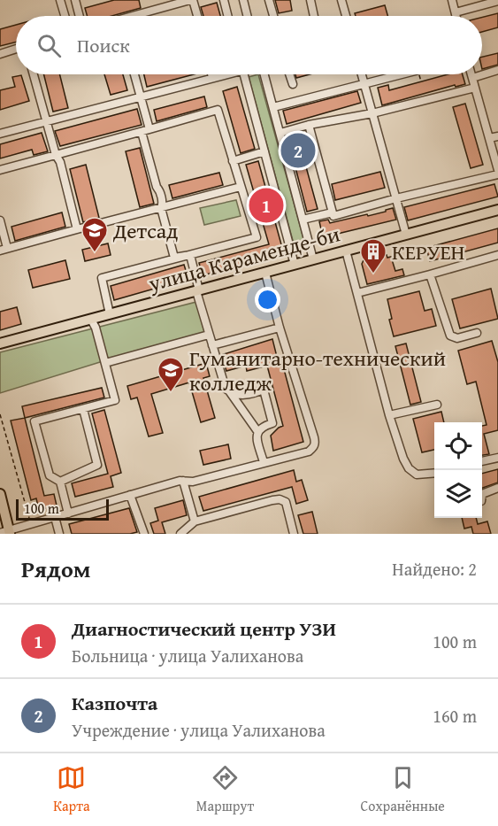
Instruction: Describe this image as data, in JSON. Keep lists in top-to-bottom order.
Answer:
{
  "streets": {
    "main road": ["улица Караменде-би"]
  },
  "places": {
    "school or university": ["Детсад", "Гуманитарно-технический колледж"],
    "building": ["КЕРУЕН"]
  },
  "scale_bar": "100 m",
  "page": {
    "search": "Поиск",
    "pins": ["2", "1"],
    "scale": "100 m",
    "heading": ["Рядом", "Найдено: 2"],
    "list": [
      {
        "mark": "1",
        "name": "Диагностический центр УЗИ",
        "note": "Больница · улица Уалиханова",
        "value": "100 m"
      },
      {
        "mark": "2",
        "name": "Казпочта",
        "note": "Учреждение · улица Уалиханова",
        "value": "160 m"
      }
    ],
    "nav": ["Карта", "Маршрут", "Сохранённые"]
  }
}
